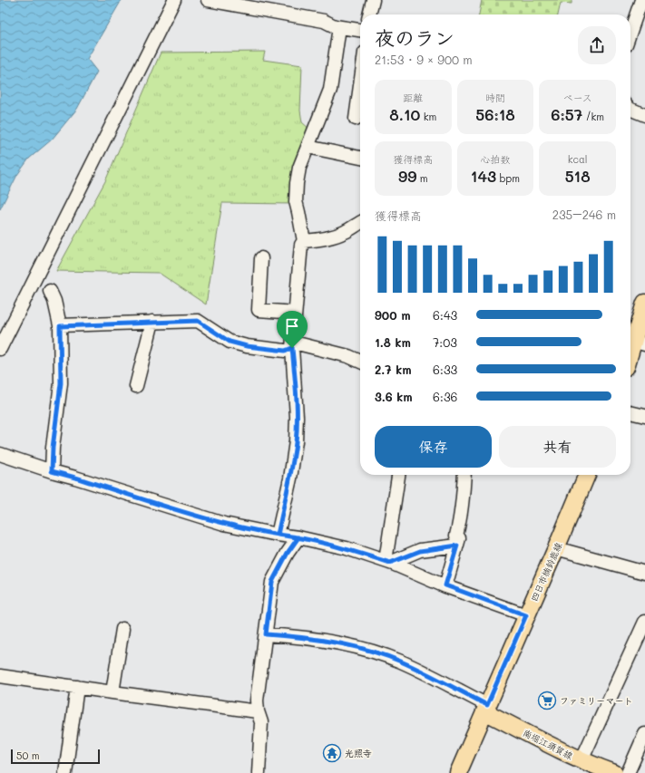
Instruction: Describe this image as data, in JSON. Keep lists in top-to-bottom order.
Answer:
{
  "streets": {
    "main road": ["四日市楠鈴鹿線", "南堀江須賀線"]
  },
  "crossings": [
    ["四日市楠鈴鹿線", "南堀江須賀線"]
  ],
  "places": {
    "supermarket": ["ファミリーマート"],
    "temple": ["光照寺"]
  },
  "scale_bar": "50 m",
  "page": {
    "heading": ["夜のラン", "21:53 · 9 × 900 m"],
    "stats": [
      ["距離", "8.10 km"],
      ["時間", "56:18"],
      ["ペース", "6:57 /km"],
      ["獲得標高", "99 m"],
      ["心拍数", "143 bpm"],
      ["kcal", "518"]
    ],
    "chart": ["獲得標高", "235–246 m"],
    "list": [
      {
        "name": "900 m",
        "note": "6:43"
      },
      {
        "name": "1.8 km",
        "note": "7:03"
      },
      {
        "name": "2.7 km",
        "note": "6:33"
      },
      {
        "name": "3.6 km",
        "note": "6:36"
      }
    ],
    "buttons": ["保存", "共有"],
    "scale": "50 m"
  }
}
